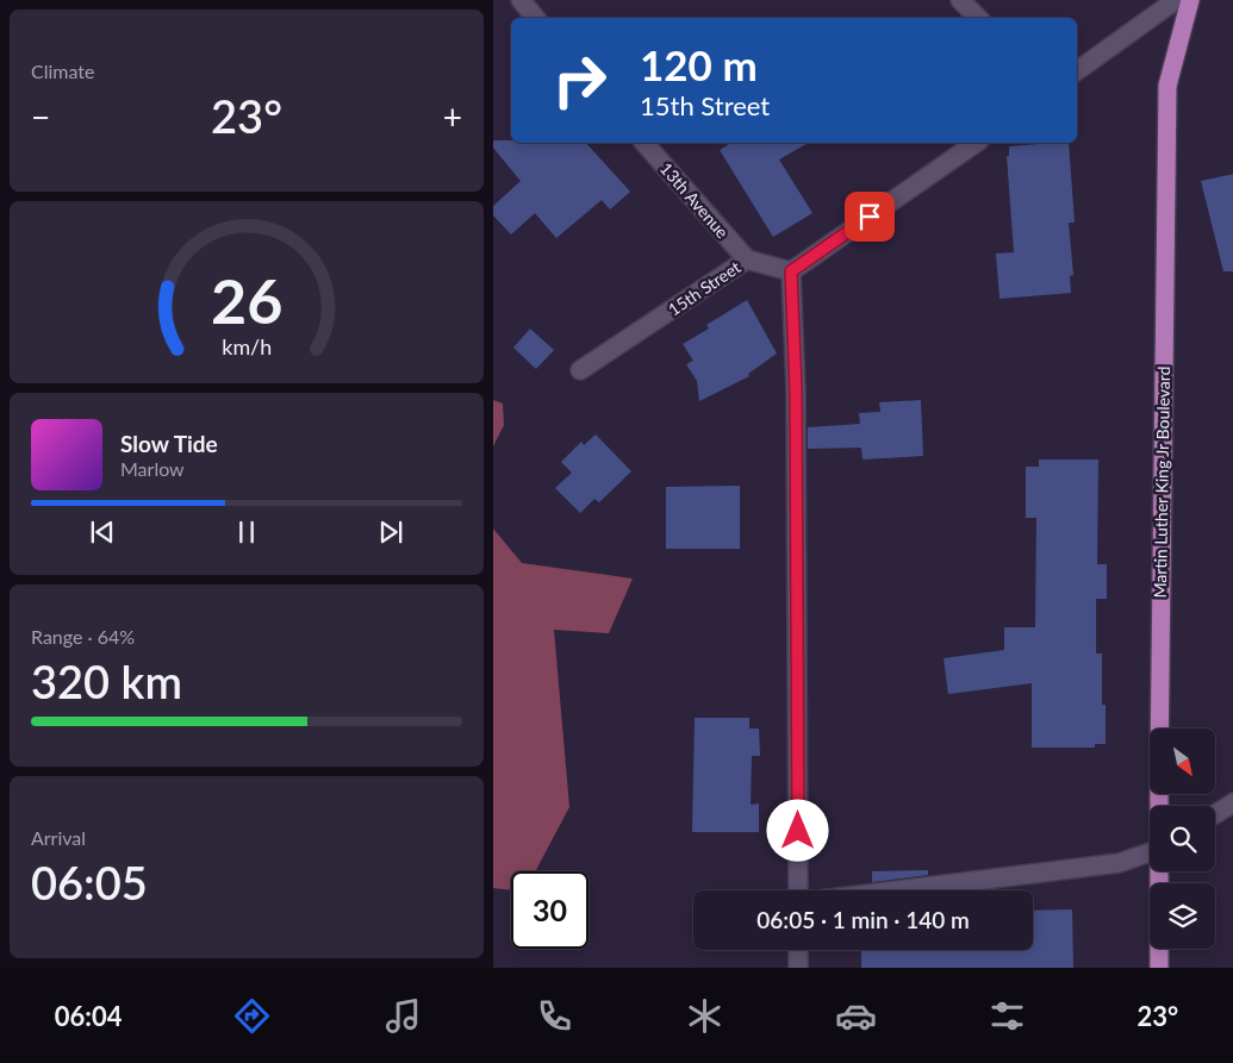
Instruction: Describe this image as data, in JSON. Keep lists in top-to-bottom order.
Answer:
{
  "streets": {
    "main road": ["Martin Luther King Jr Boulevard"],
    "street": ["13th Avenue", "15th Street"]
  },
  "crossings": [
    ["13th Avenue", "15th Street"]
  ],
  "north": "bottom right",
  "page": {
    "tile": [
      "Climate",
      ["Range · 64%", "320 km"],
      ["Arrival", "06:05"]
    ],
    "turn": ["120 m", "15th Street"],
    "heat": ["−", "23°", "+"],
    "song": ["Slow Tide", "Marlow"],
    "limit": "30",
    "trip": "06:05 · 1 min · 140 m",
    "tabs": ["06:04", "23°"],
    "gauge": ["26", "km/h"]
  }
}
